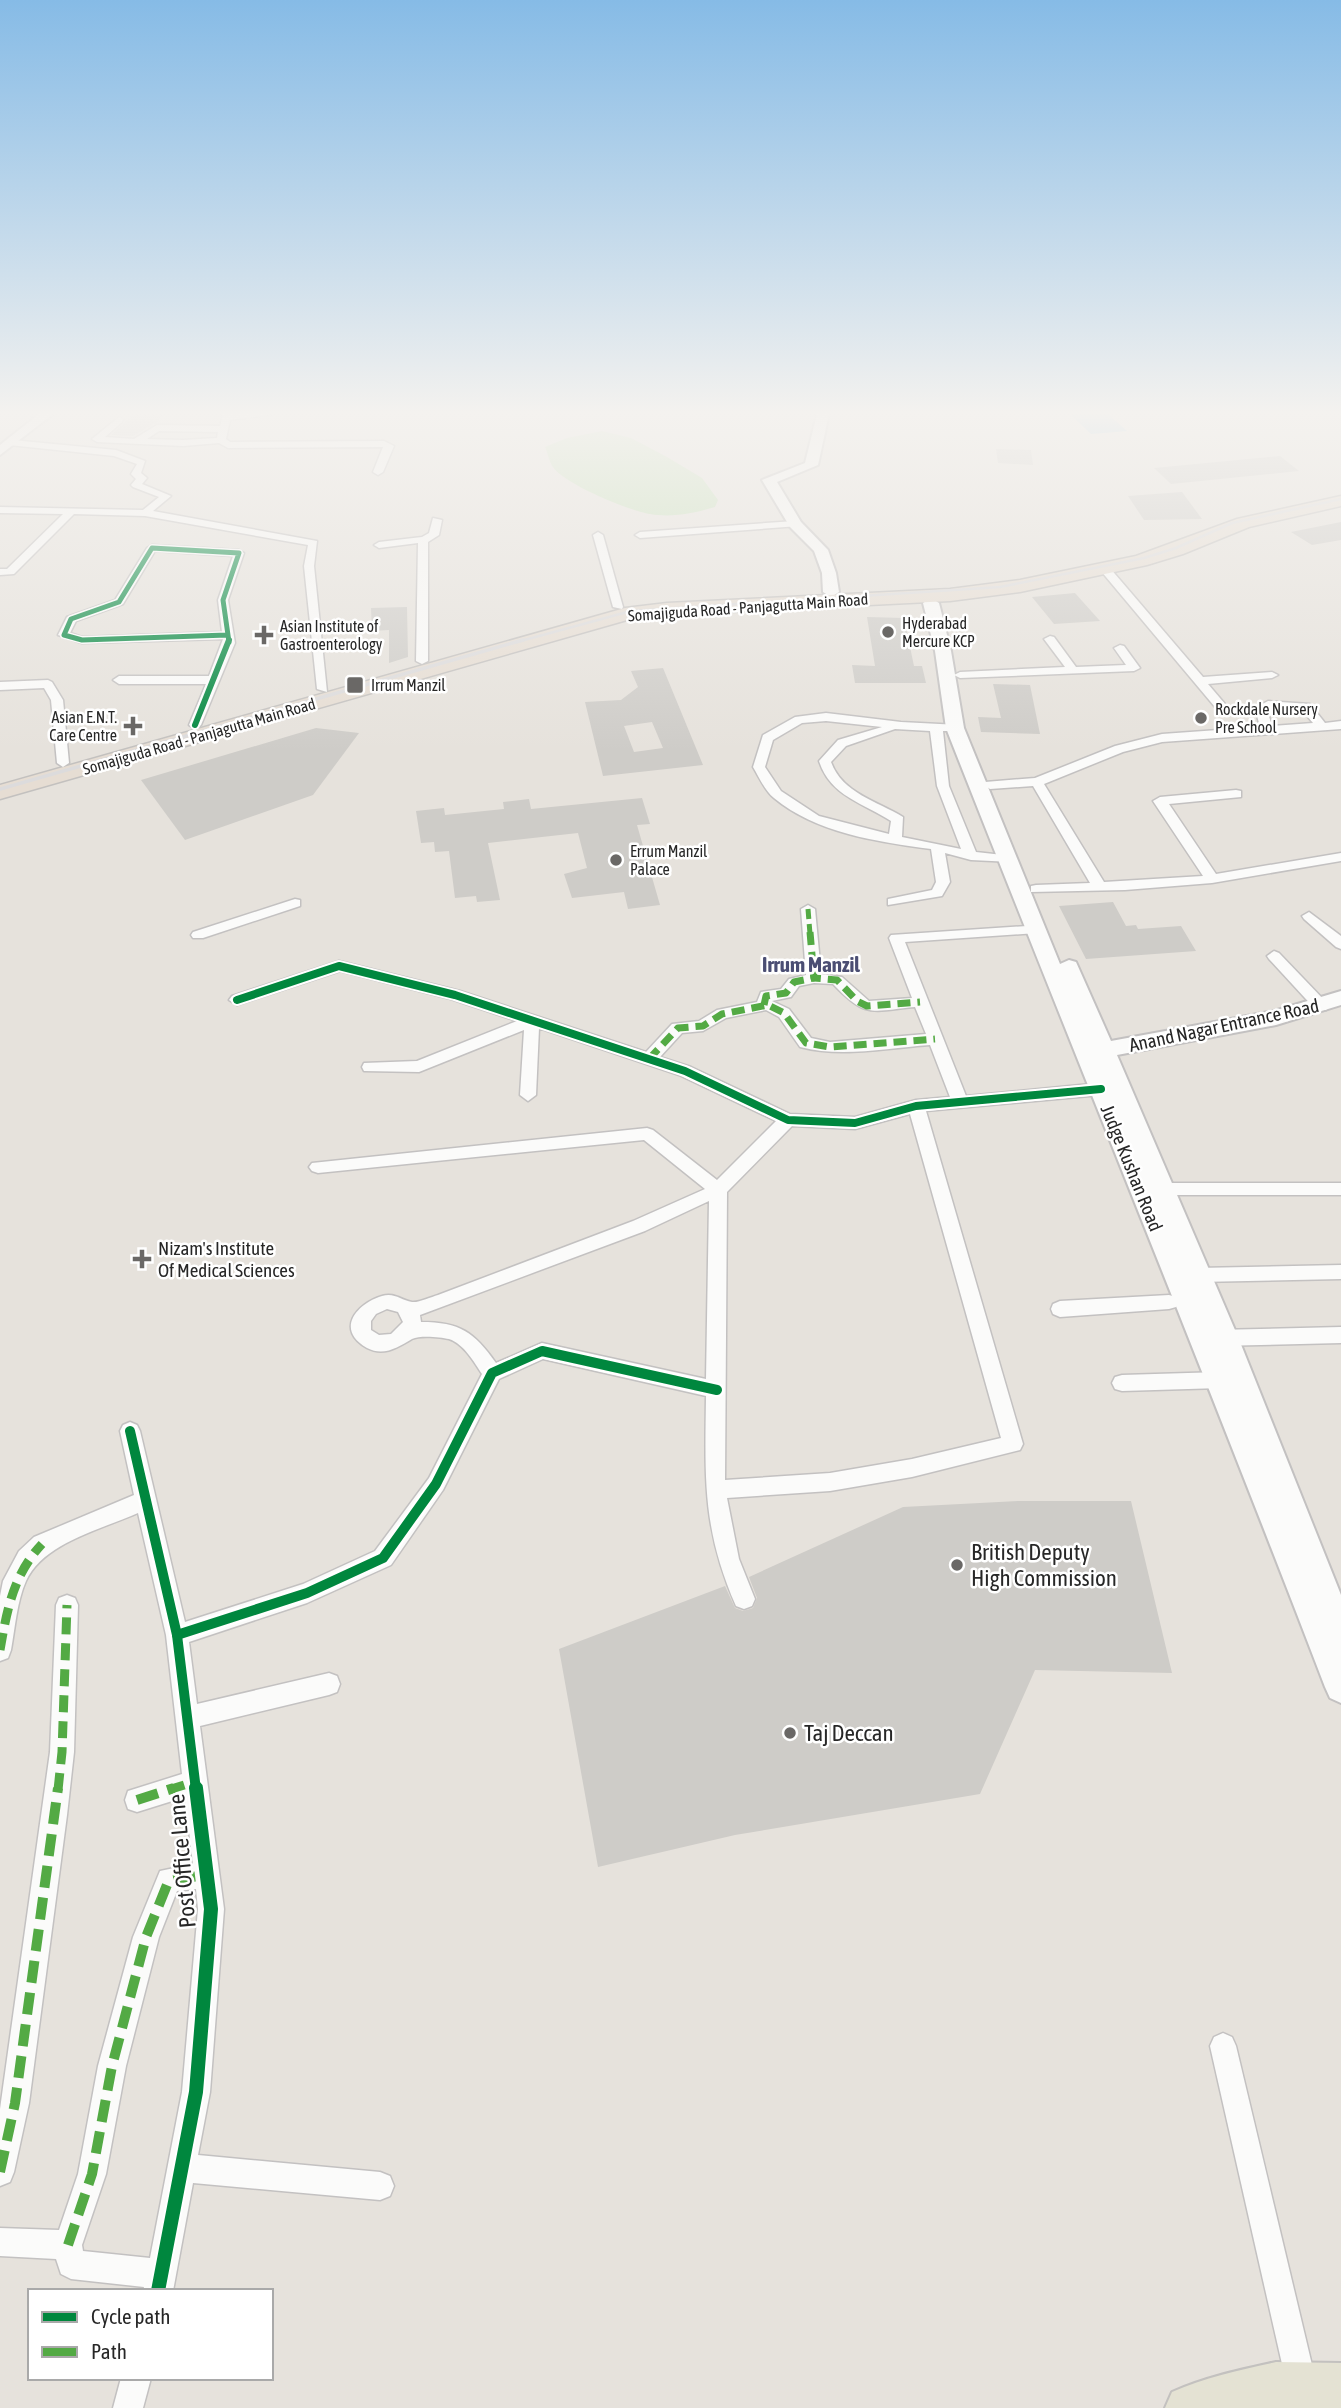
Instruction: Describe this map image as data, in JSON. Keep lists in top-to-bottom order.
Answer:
{
  "streets": {
    "highway": ["Somajiguda Road - Panjagutta Main Road"],
    "main road": ["Anand Nagar Entrance Road", "Judge Kushan Road"],
    "street": ["Post Office Lane"]
  },
  "crossings": [
    ["Somajiguda Road - Panjagutta Main Road", "Judge Kushan Road"],
    ["Anand Nagar Entrance Road", "Judge Kushan Road"]
  ],
  "districts": ["Irrum Manzil"],
  "places": {
    "other": [
      "Hyderabad Mercure KCP",
      "Rockdale Nursery Pre School",
      "Errum Manzil Palace",
      "British Deputy High Commission",
      "Taj Deccan"
    ],
    "health": ["Asian Institute of Gastroenterology", "Asian E.N.T. Care Centre", "Nizam's Institute Of Medical Sciences"],
    "transit": ["Irrum Manzil"]
  },
  "legend": ["Cycle path", "Path"]
}
